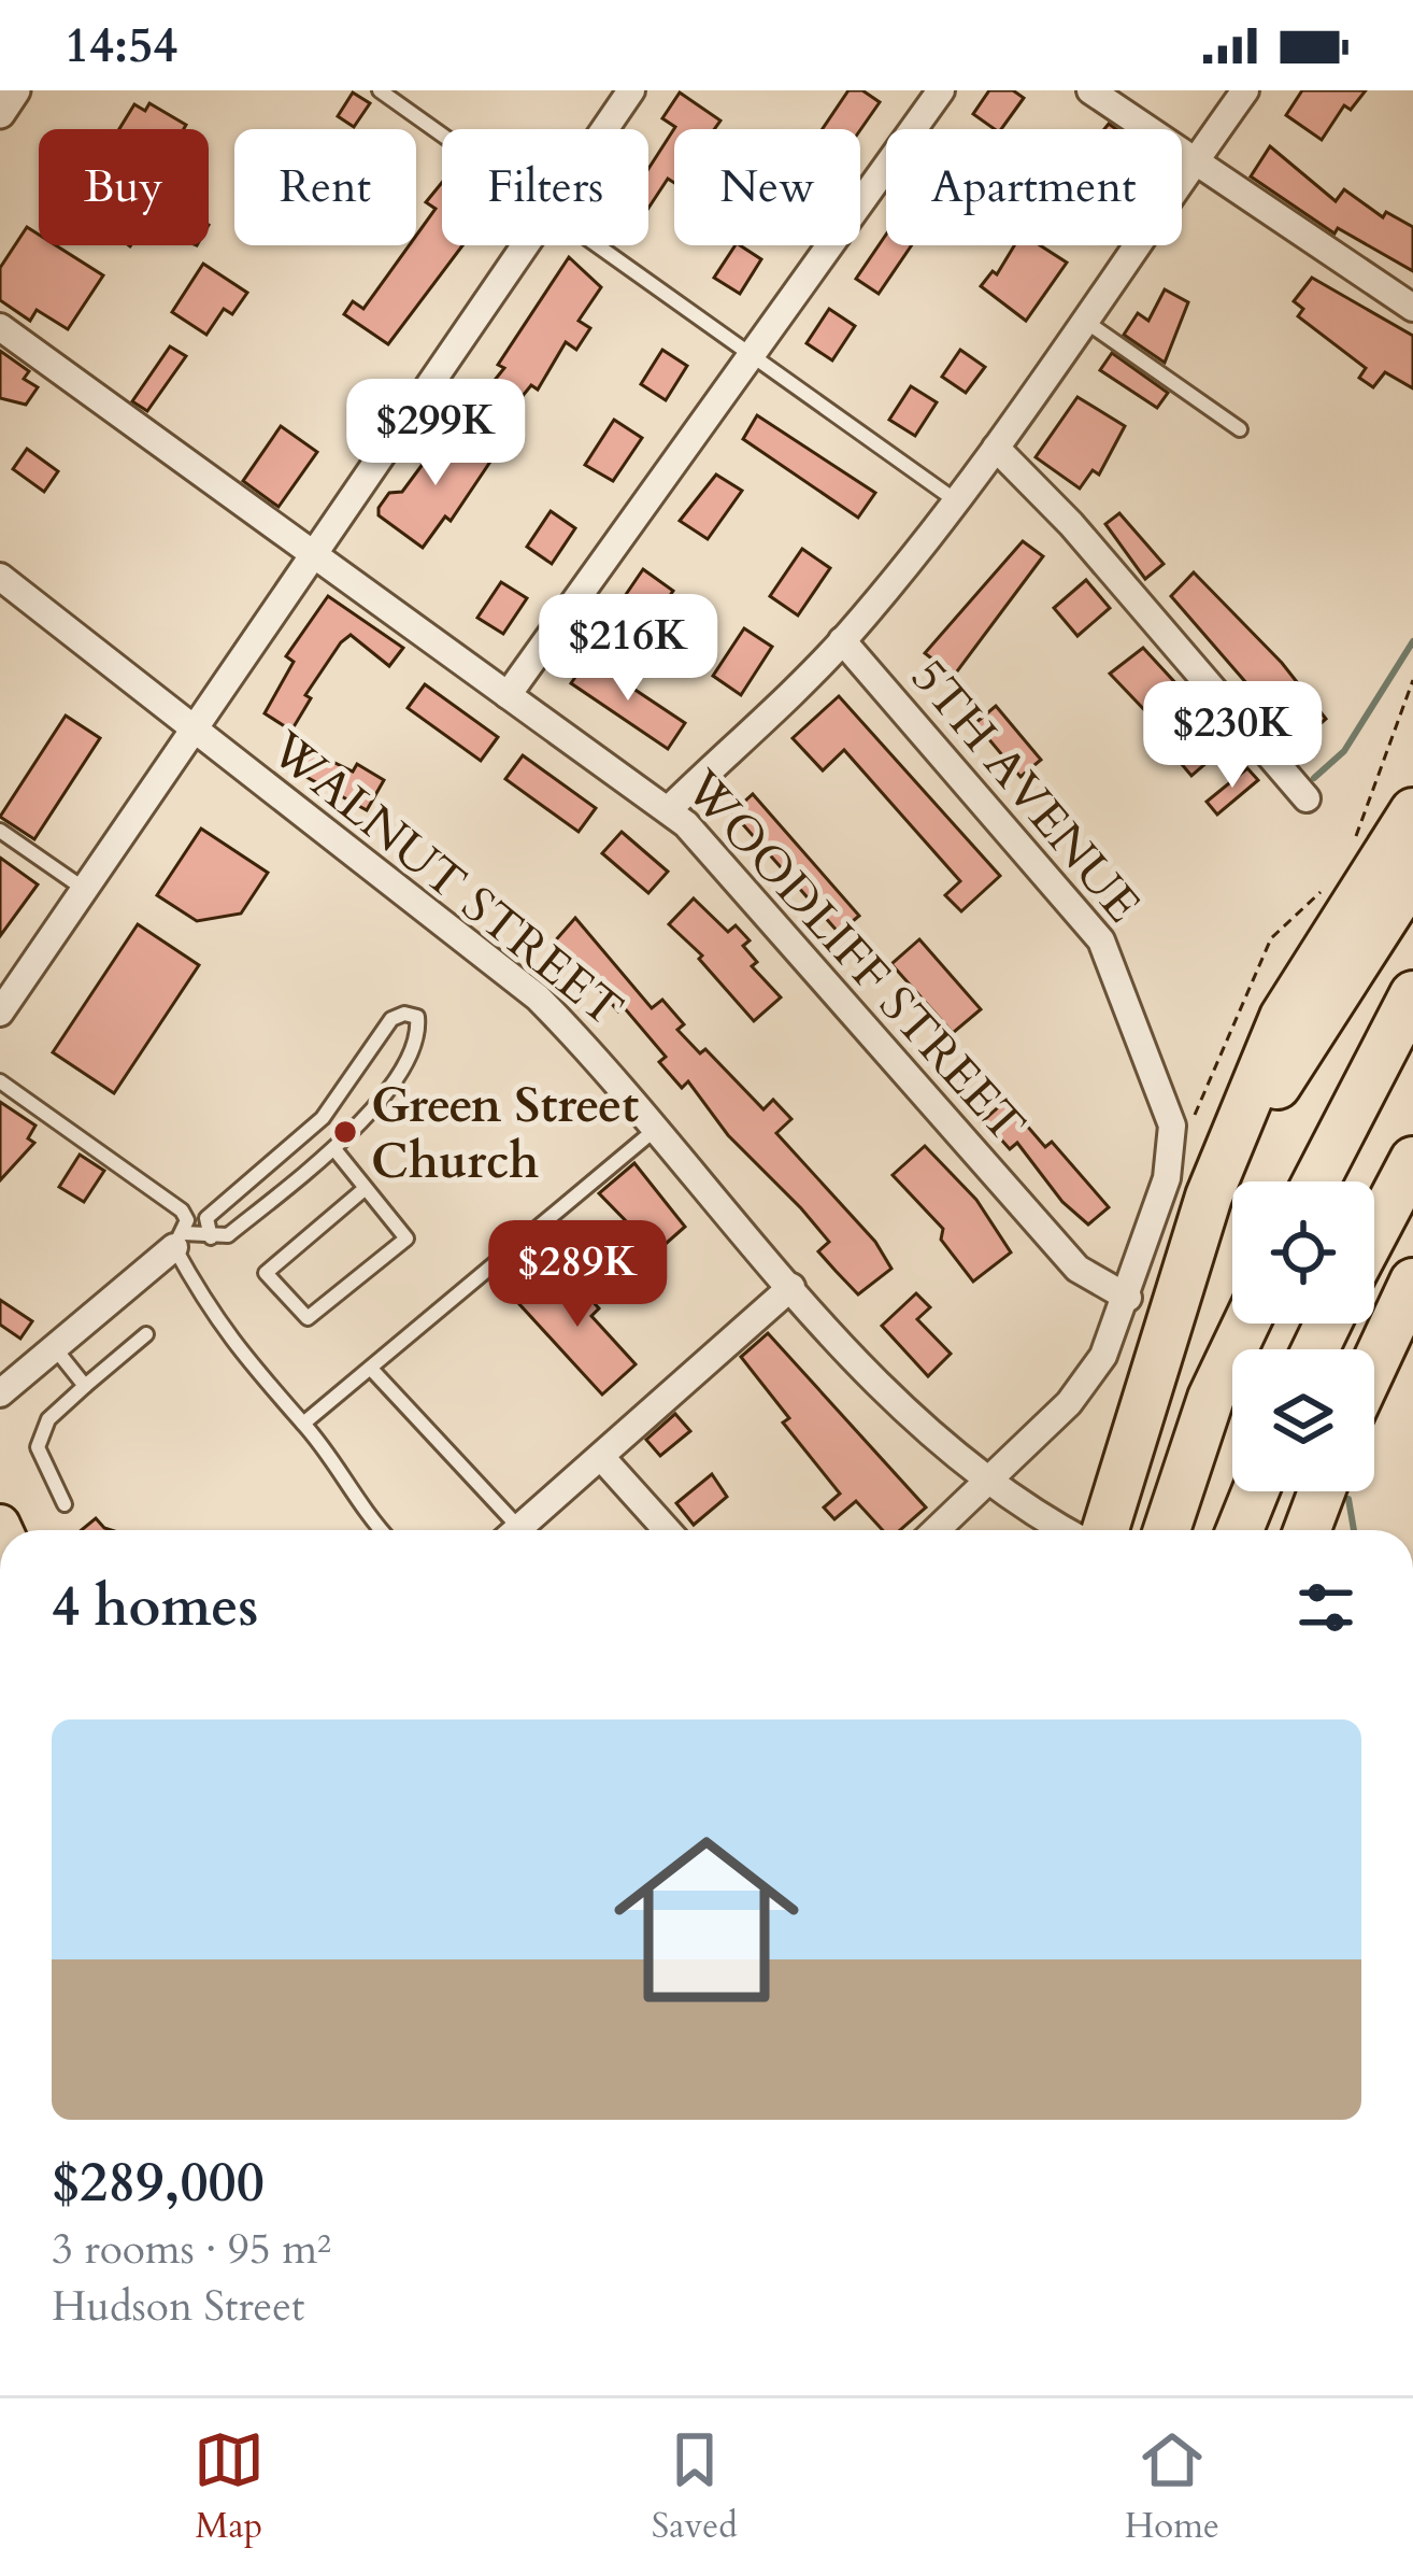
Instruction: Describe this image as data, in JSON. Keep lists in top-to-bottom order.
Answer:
{
  "streets": {
    "street": ["5TH AVENUE", "WALNUT STREET", "WOODLIFF STREET"]
  },
  "crossings": [
    ["5TH AVENUE", "WALNUT STREET"],
    ["5TH AVENUE", "WOODLIFF STREET"]
  ],
  "places": ["Green Street Church"],
  "page": {
    "status": "14:54",
    "chip": [
      "Buy",
      "Rent",
      "Filters",
      "New",
      "Apartment"
    ],
    "price": [
      "$299K",
      "$216K",
      "$230K",
      "$289K"
    ],
    "heading": "4 homes",
    "list": [
      {
        "name": "$289,000",
        "note": "3 rooms · 95 m² · Hudson Street"
      }
    ],
    "tabs": ["Map", "Saved", "Home"]
  }
}
